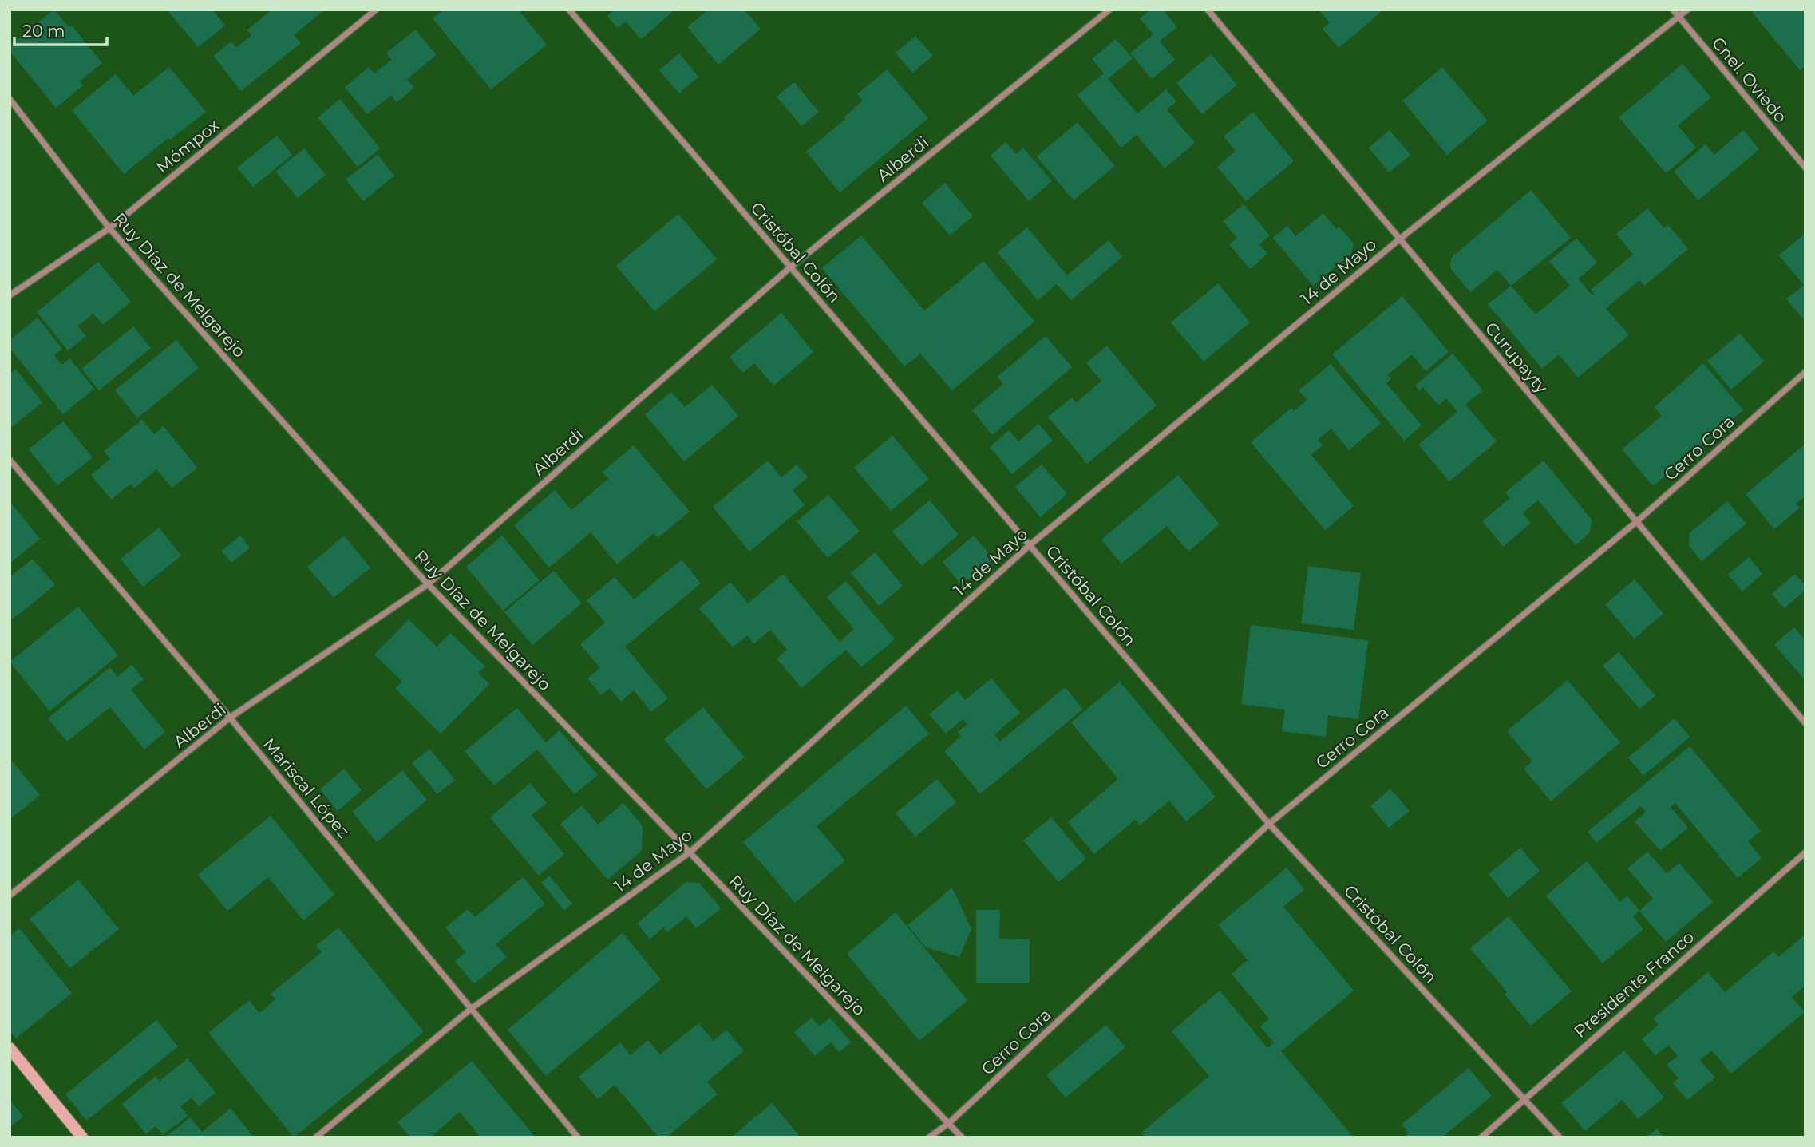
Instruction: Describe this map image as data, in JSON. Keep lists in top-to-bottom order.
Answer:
{
  "streets": {
    "street": [
      "Cnel. Oviedo",
      "Mómpox",
      "Alberdi",
      "Cristóbal Colón",
      "14 de Mayo",
      "Ruy Díaz de Melgarejo",
      "Curupayty",
      "Cerro Cora",
      "Mariscal López",
      "Presidente Franco"
    ]
  },
  "crossings": [
    ["Cnel. Oviedo", "14 de Mayo"],
    ["Mómpox", "Ruy Díaz de Melgarejo"],
    ["Alberdi", "Cristóbal Colón"],
    ["Alberdi", "Ruy Díaz de Melgarejo"],
    ["Alberdi", "Mariscal López"],
    ["Cristóbal Colón", "14 de Mayo"],
    ["Cristóbal Colón", "Cerro Cora"],
    ["Cristóbal Colón", "Presidente Franco"],
    ["14 de Mayo", "Ruy Díaz de Melgarejo"],
    ["14 de Mayo", "Curupayty"],
    ["14 de Mayo", "Mariscal López"],
    ["Ruy Díaz de Melgarejo", "Cerro Cora"],
    ["Curupayty", "Cerro Cora"]
  ],
  "scale_bar": "20 m"
}
